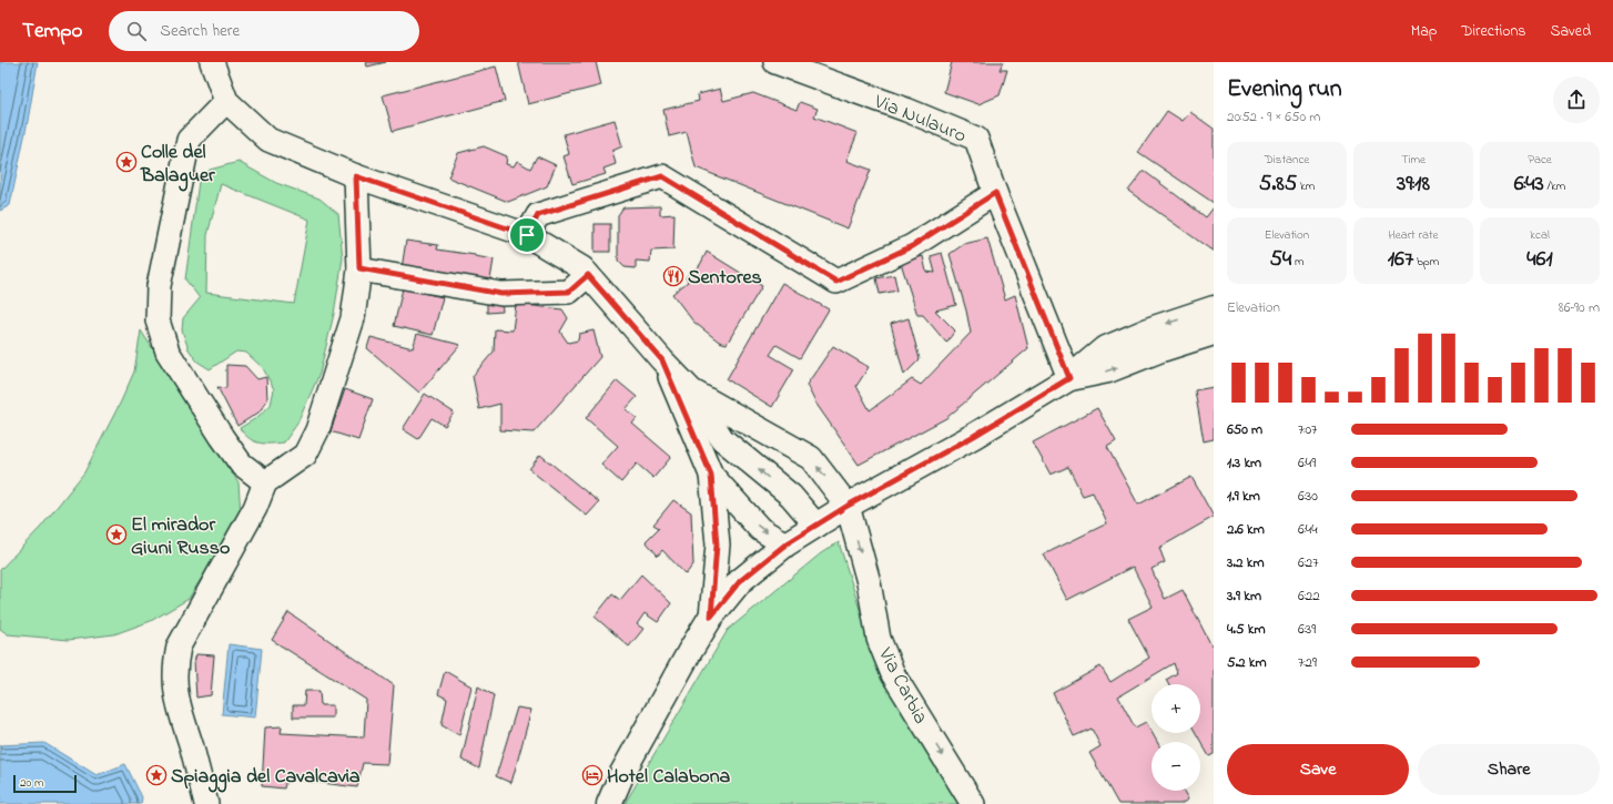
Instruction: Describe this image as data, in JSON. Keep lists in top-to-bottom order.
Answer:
{
  "streets": {
    "street": ["Via Nulauro", "Via Carbia"]
  },
  "places": {
    "place": ["Colle del Balaguer", "El mirador Giuni Russo", "Spiaggia del Cavalcavia"],
    "restaurant": ["Sentores"],
    "hotel": ["Hotel Calabona"]
  },
  "scale_bar": "20 m",
  "page": {
    "header": "Tempo",
    "search": "Search here",
    "nav": ["Map", "Directions", "Saved"],
    "heading": ["Evening run", "20:52 · 9 × 650 m"],
    "stats": [
      ["Distance", "5.85 km"],
      ["Time", "39:18"],
      ["Pace", "6:43 /km"],
      ["Elevation", "54 m"],
      ["Heart rate", "167 bpm"],
      ["kcal", "461"]
    ],
    "chart": ["Elevation", "86–90 m"],
    "list": [
      {
        "name": "650 m",
        "note": "7:07"
      },
      {
        "name": "1.3 km",
        "note": "6:49"
      },
      {
        "name": "1.9 km",
        "note": "6:30"
      },
      {
        "name": "2.6 km",
        "note": "6:44"
      },
      {
        "name": "3.2 km",
        "note": "6:27"
      },
      {
        "name": "3.9 km",
        "note": "6:22"
      },
      {
        "name": "4.5 km",
        "note": "6:39"
      },
      {
        "name": "5.2 km",
        "note": "7:29"
      }
    ],
    "map_buttons": ["+", "−"],
    "buttons": ["Save", "Share"],
    "scale": "20 m"
  }
}
